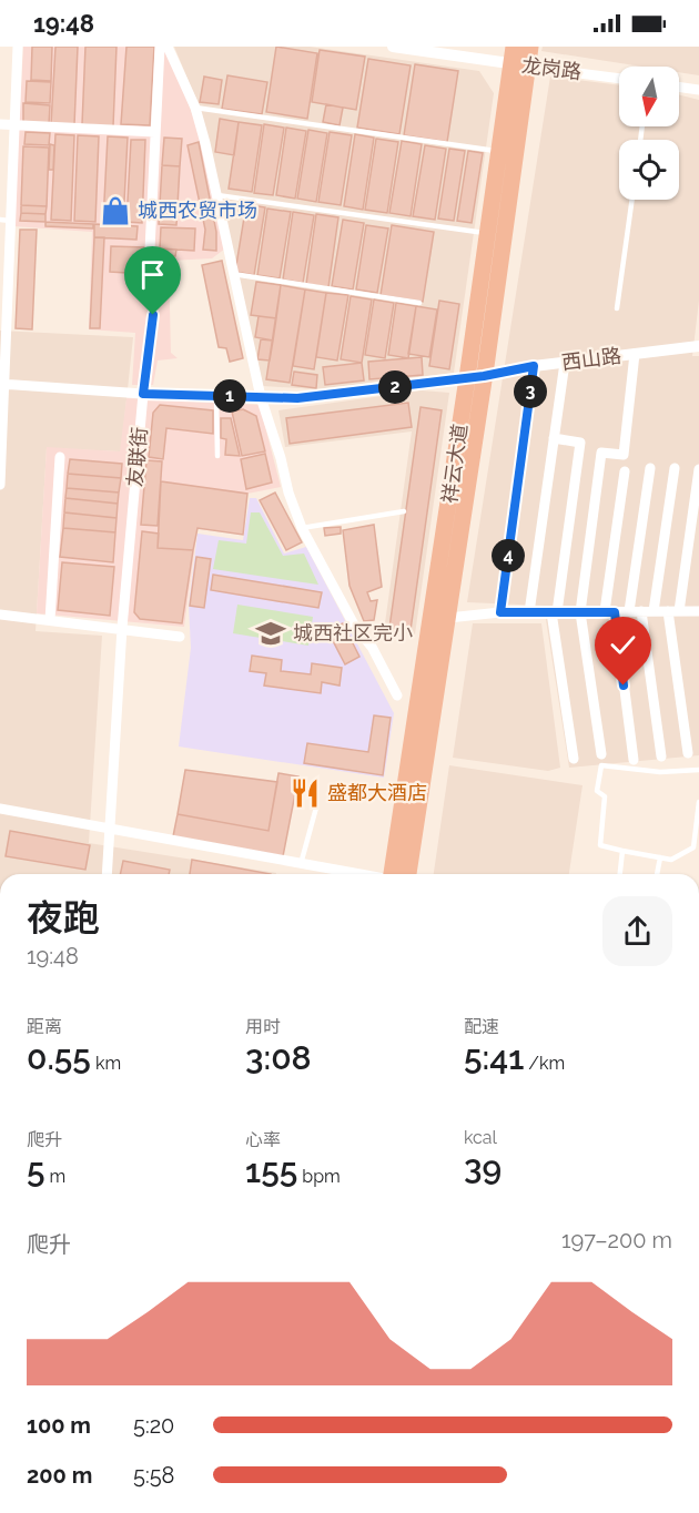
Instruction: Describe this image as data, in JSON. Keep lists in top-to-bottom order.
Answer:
{
  "streets": {
    "highway": ["祥云大道"],
    "street": ["龙岗路", "西山路", "友联街"]
  },
  "crossings": [
    ["龙岗路", "祥云大道"],
    ["西山路", "祥云大道"]
  ],
  "places": {
    "shop": ["城西农贸市场"],
    "school or university": ["城西社区完小"],
    "restaurant": ["盛都大酒店"]
  },
  "north": "bottom",
  "page": {
    "status": "19:48",
    "pins": [
      "2",
      "3",
      "1",
      "4"
    ],
    "heading": ["夜跑", "19:48"],
    "stats": [
      ["距离", "0.55 km"],
      ["用时", "3:08"],
      ["配速", "5:41 /km"],
      ["爬升", "5 m"],
      ["心率", "155 bpm"],
      ["kcal", "39"]
    ],
    "chart": ["爬升", "197–200 m"],
    "list": [
      {
        "name": "100 m",
        "note": "5:20"
      },
      {
        "name": "200 m",
        "note": "5:58"
      }
    ]
  }
}
